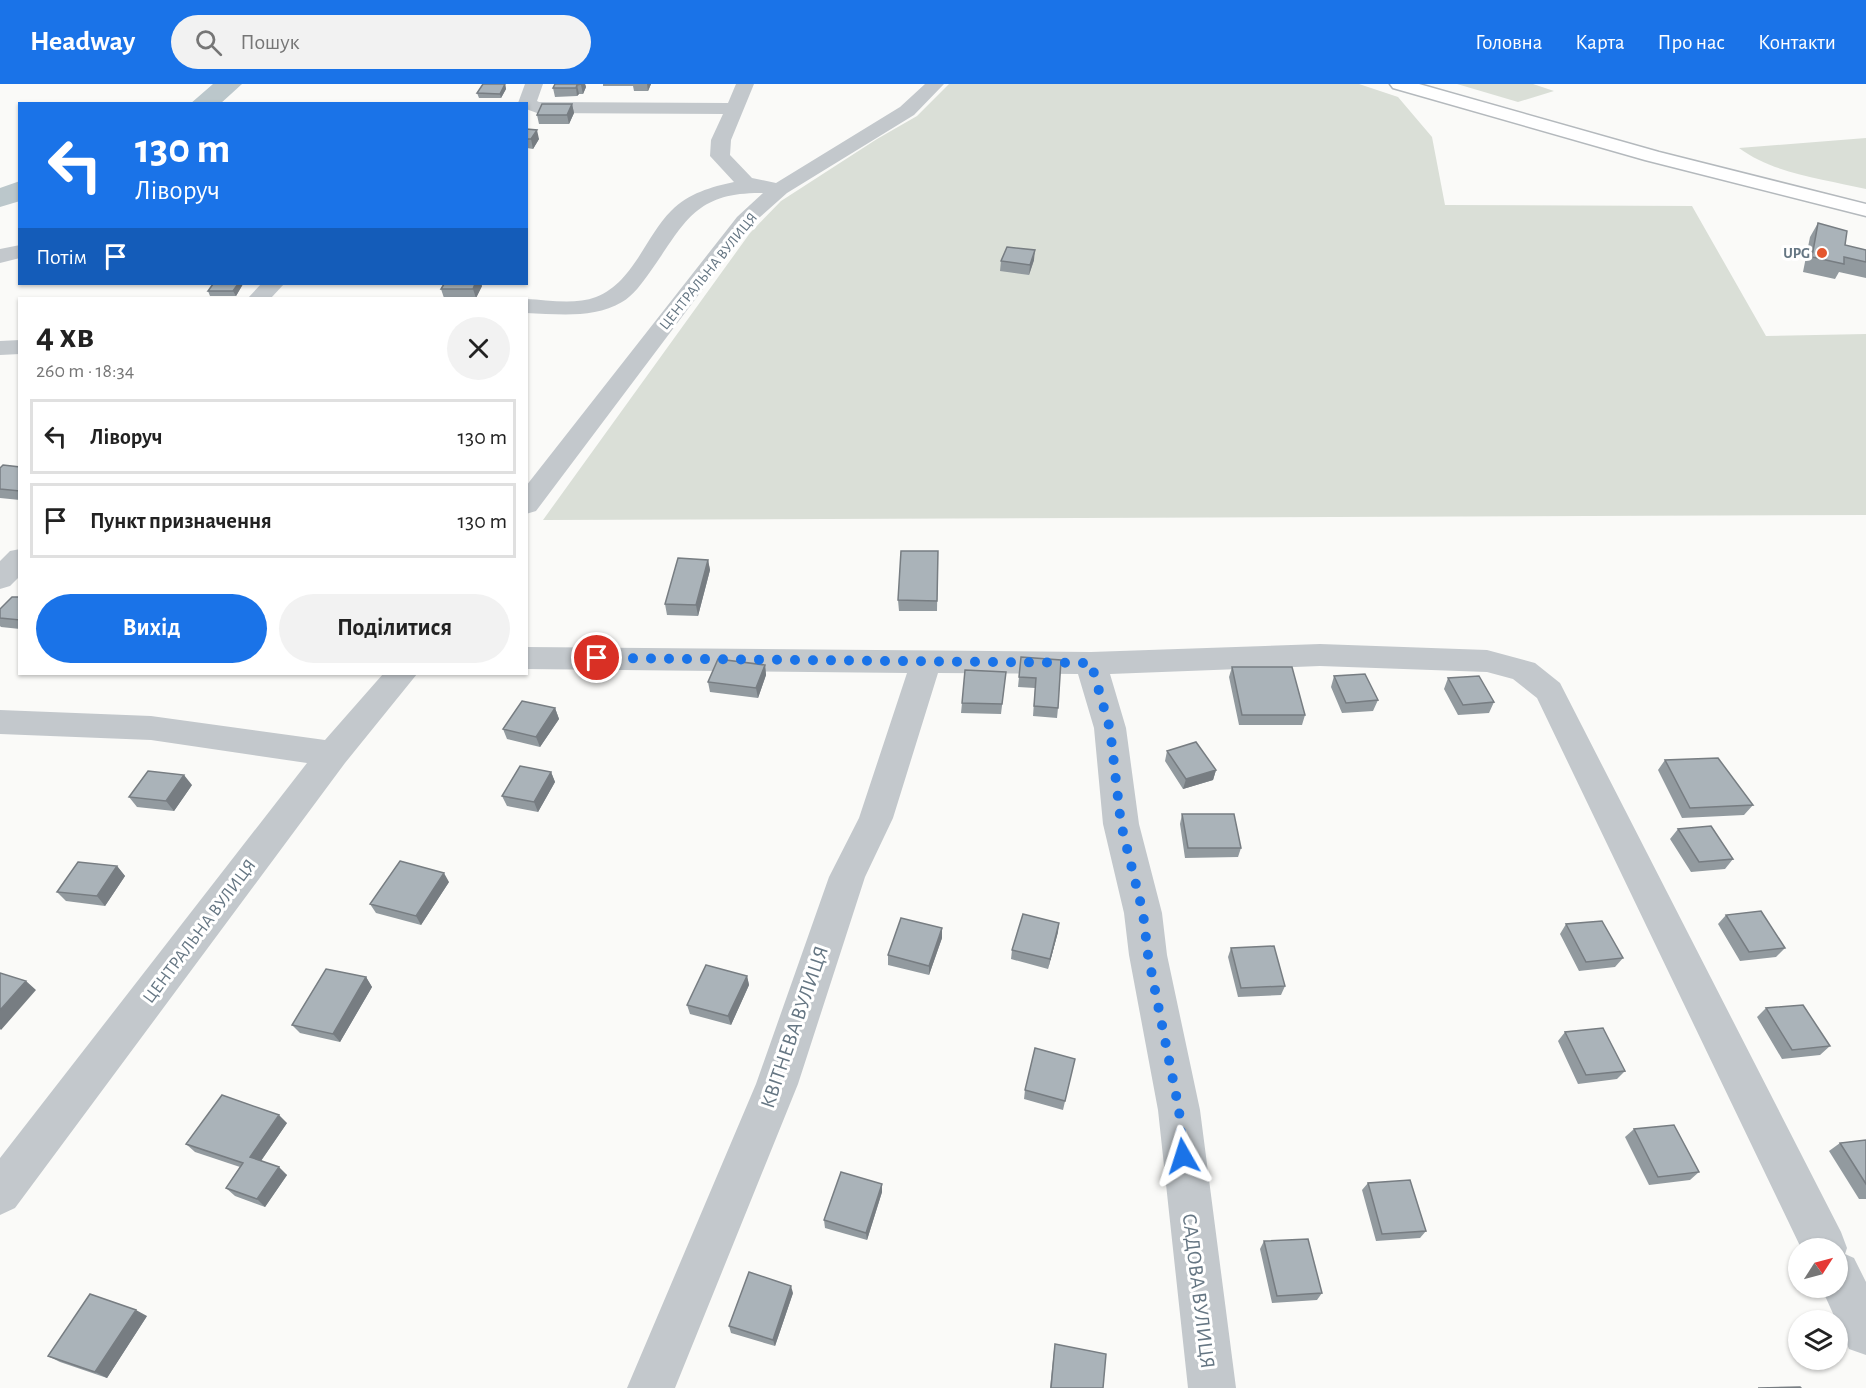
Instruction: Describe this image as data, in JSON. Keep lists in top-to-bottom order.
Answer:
{
  "streets": {
    "street": ["ЦЕНТРАЛЬНА ВУЛИЦЯ", "КВІТНЕВА ВУЛИЦЯ", "САДОВА ВУЛИЦЯ"]
  },
  "places": ["UPG"],
  "north": "top right",
  "page": {
    "header": "Headway",
    "search": "Пошук",
    "nav": [
      "Головна",
      "Карта",
      "Про нас",
      "Контакти"
    ],
    "turn": ["130 m", "Ліворуч"],
    "then": "Потім",
    "heading": ["4 хв", "260 m · 18:34"],
    "list": [
      {
        "name": "Ліворуч",
        "value": "130 m"
      },
      {
        "name": "Пункт призначення",
        "value": "130 m"
      }
    ],
    "buttons": ["Вихід", "Поділитися"]
  }
}
